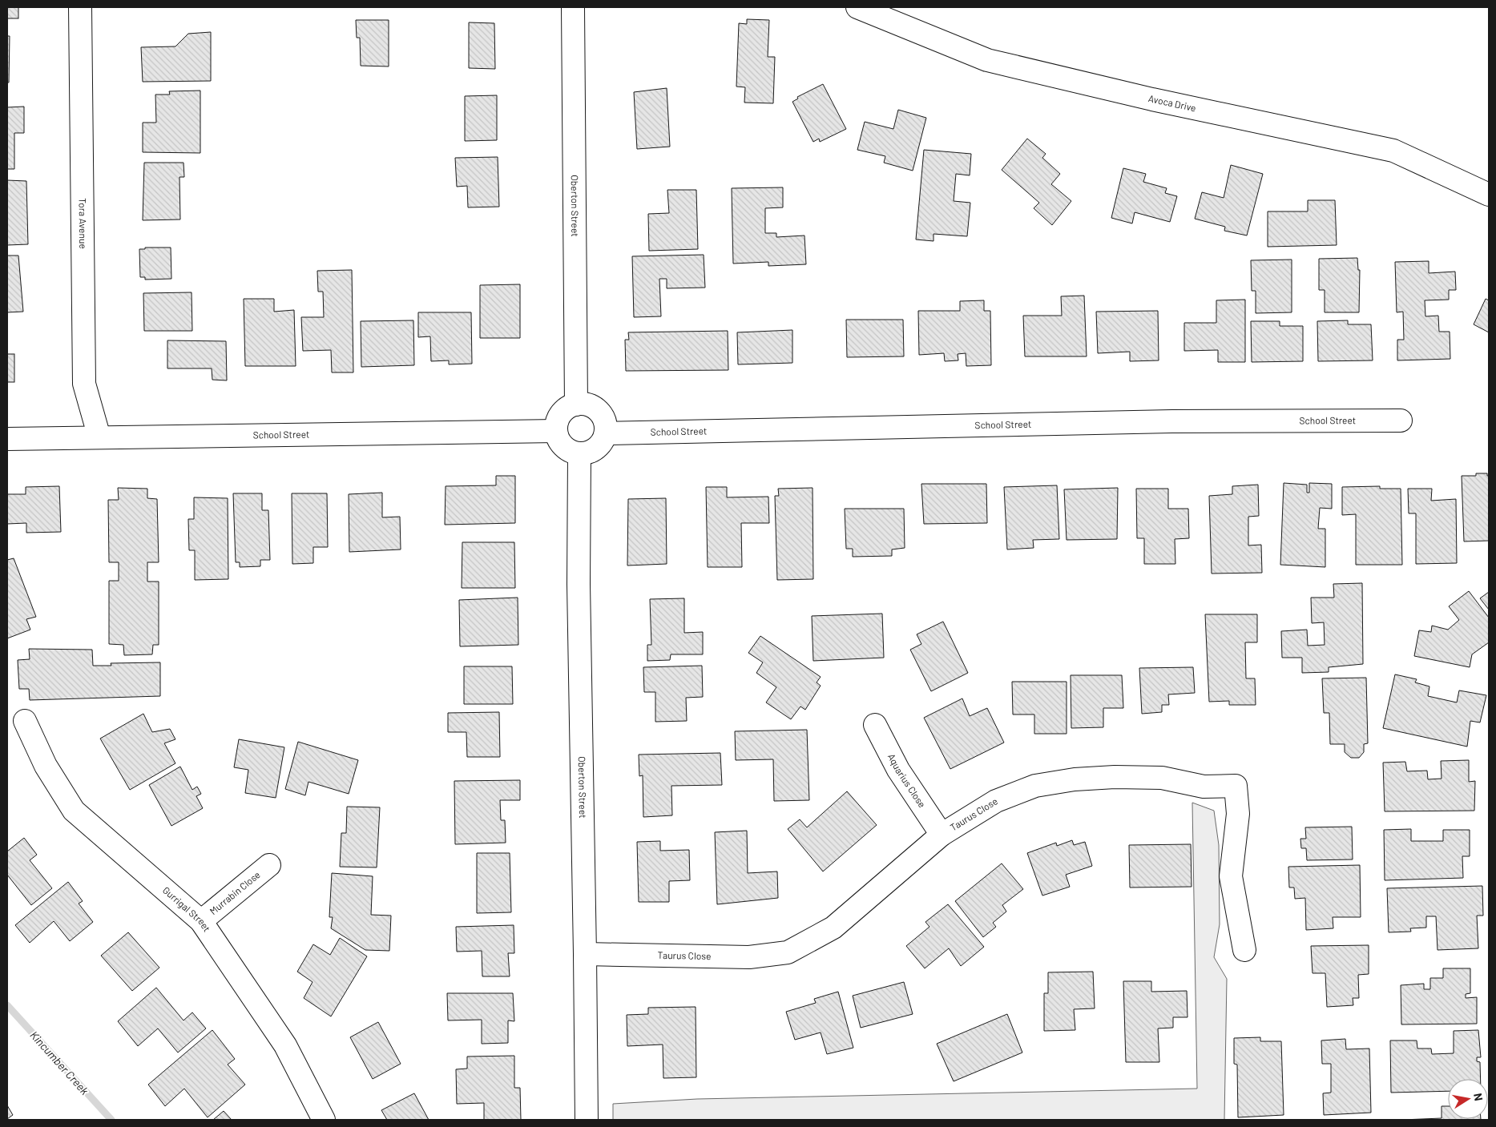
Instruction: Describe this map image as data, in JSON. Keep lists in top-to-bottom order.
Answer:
{
  "streets": {
    "street": [
      "Avoca Drive",
      "Oberton Street",
      "Tora Avenue",
      "School Street",
      "Aquarius Close",
      "Taurus Close",
      "Murrabin Close",
      "Gurrigal Street"
    ]
  },
  "crossings": [
    ["Oberton Street", "School Street"],
    ["Oberton Street", "Taurus Close"],
    ["Tora Avenue", "School Street"],
    ["Aquarius Close", "Taurus Close"],
    ["Murrabin Close", "Gurrigal Street"]
  ],
  "water": ["Kincumber Creek"],
  "north": "right"
}
